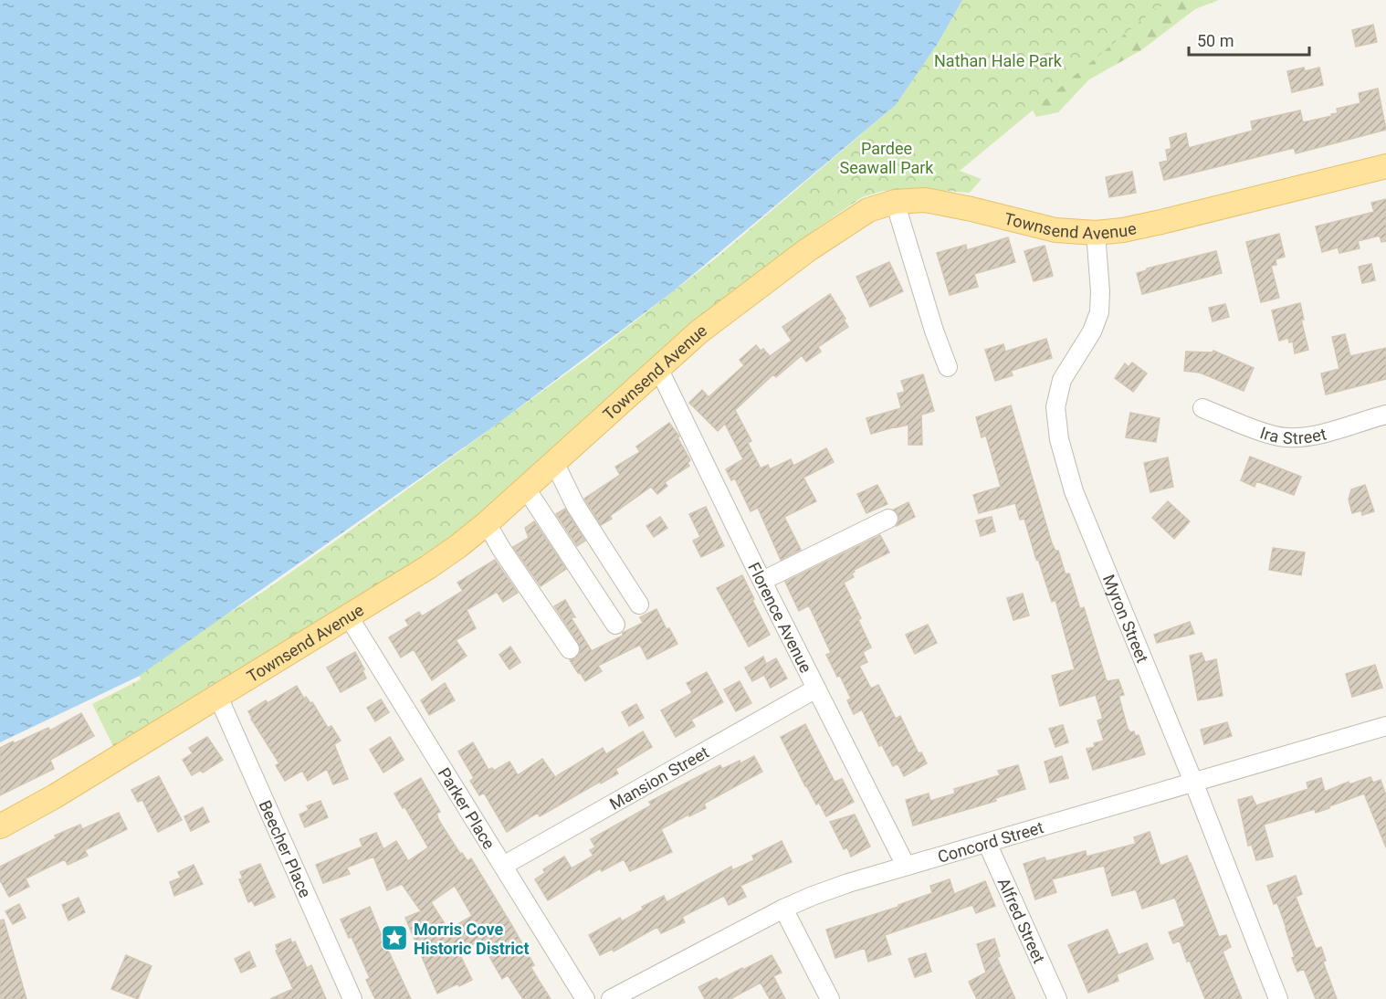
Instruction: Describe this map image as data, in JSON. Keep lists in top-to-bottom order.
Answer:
{
  "streets": {
    "main road": ["Townsend Avenue"],
    "street": [
      "Ira Street",
      "Florence Avenue",
      "Myron Street",
      "Mansion Street",
      "Parker Place",
      "Concord Street",
      "Beecher Place",
      "Alfred Street"
    ]
  },
  "crossings": [
    ["Townsend Avenue", "Florence Avenue"],
    ["Townsend Avenue", "Myron Street"],
    ["Townsend Avenue", "Parker Place"],
    ["Townsend Avenue", "Beecher Place"],
    ["Florence Avenue", "Mansion Street"],
    ["Florence Avenue", "Concord Street"],
    ["Myron Street", "Concord Street"],
    ["Mansion Street", "Parker Place"],
    ["Concord Street", "Alfred Street"]
  ],
  "parks": ["Nathan Hale Park", "Pardee Seawall Park"],
  "places": {
    "place": ["Morris Cove Historic District"]
  },
  "scale_bar": "50 m"
}
